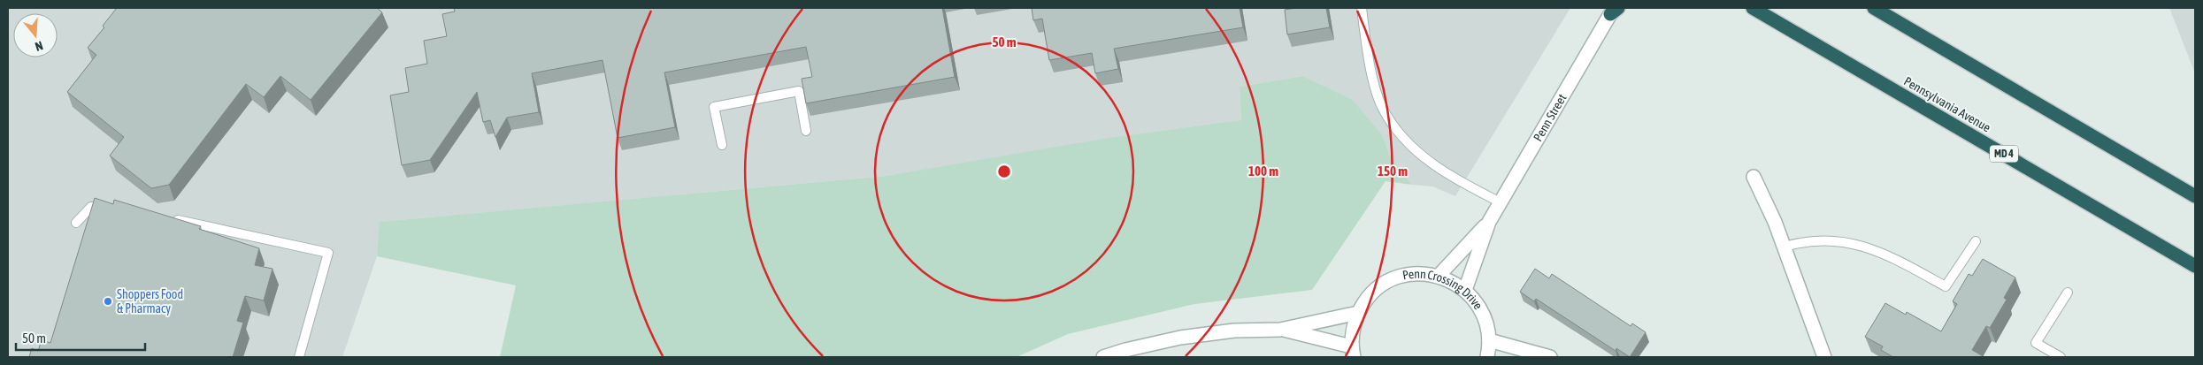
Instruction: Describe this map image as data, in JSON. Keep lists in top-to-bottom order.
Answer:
{
  "streets": {
    "highway": ["Pennsylvania Avenue", "MD 4"],
    "street": ["Penn Street", "Penn Crossing Drive"]
  },
  "crossings": [
    ["Penn Street", "Penn Crossing Drive"]
  ],
  "places": ["Shoppers Food & Pharmacy"],
  "scale_bar": "50 m",
  "north": "bottom",
  "rings": ["50 m", "100 m", "150 m"]
}
